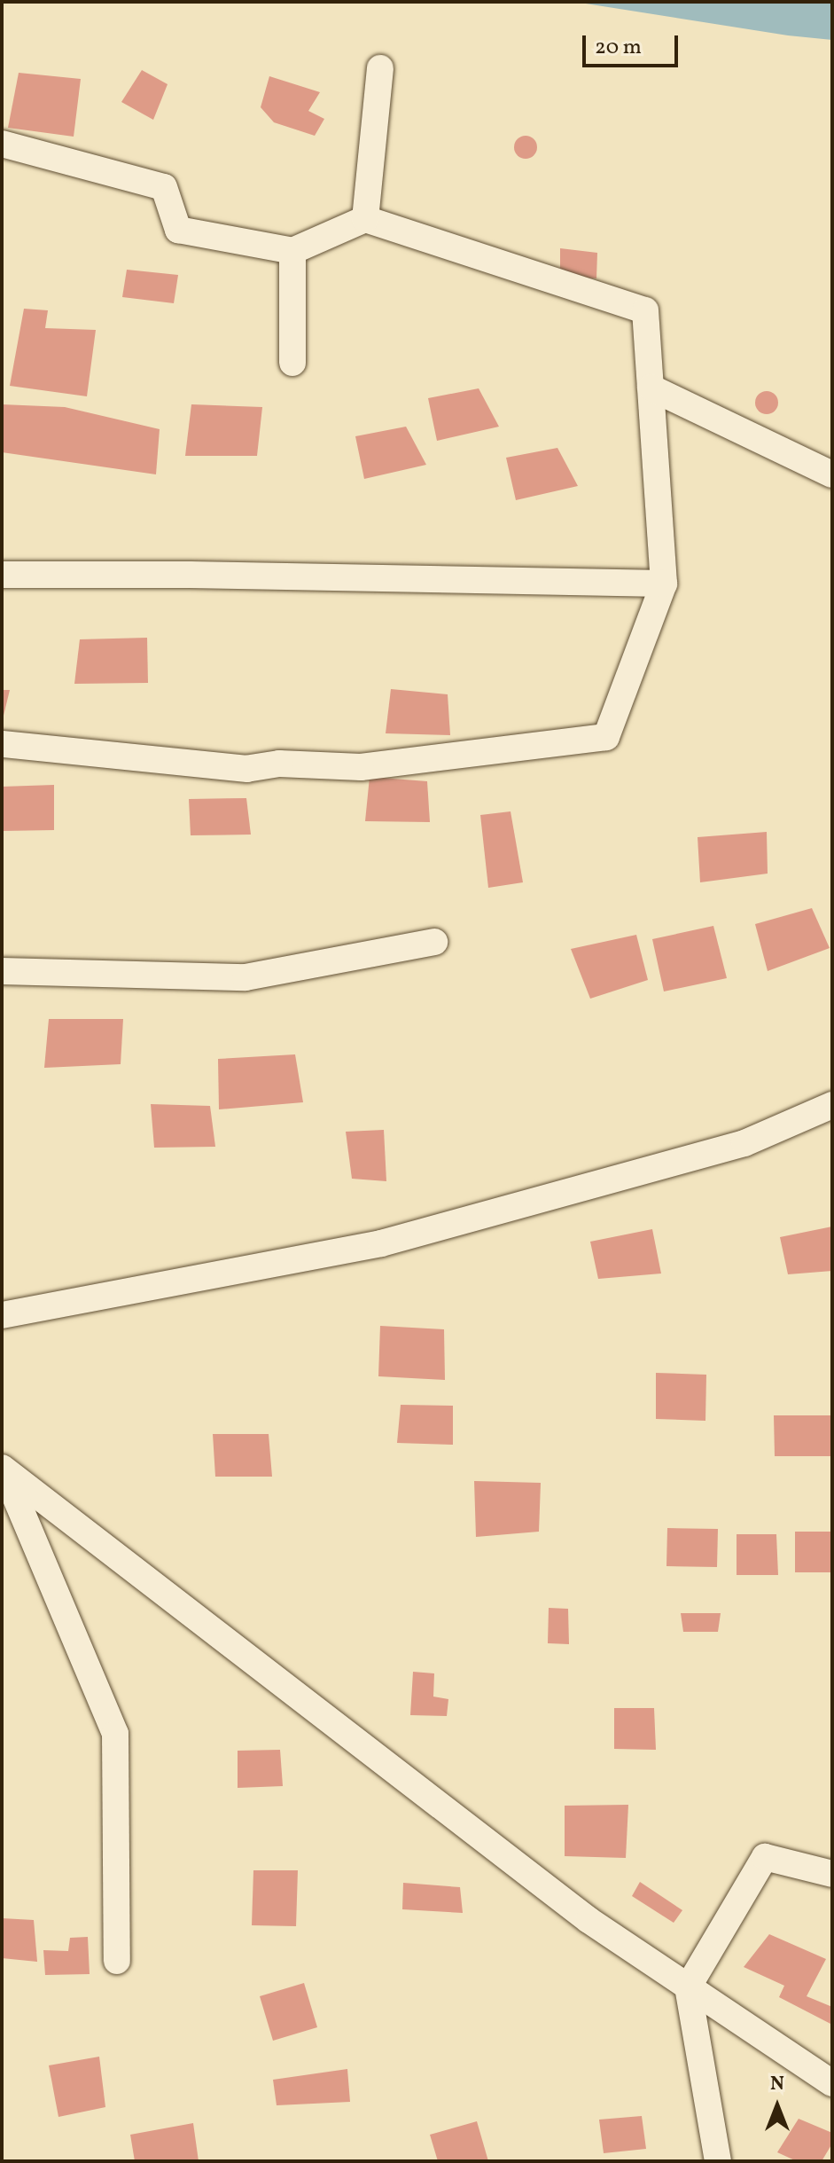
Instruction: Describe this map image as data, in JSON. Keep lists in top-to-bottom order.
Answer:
{
  "scale_bar": "20 m",
  "north": "top"
}
